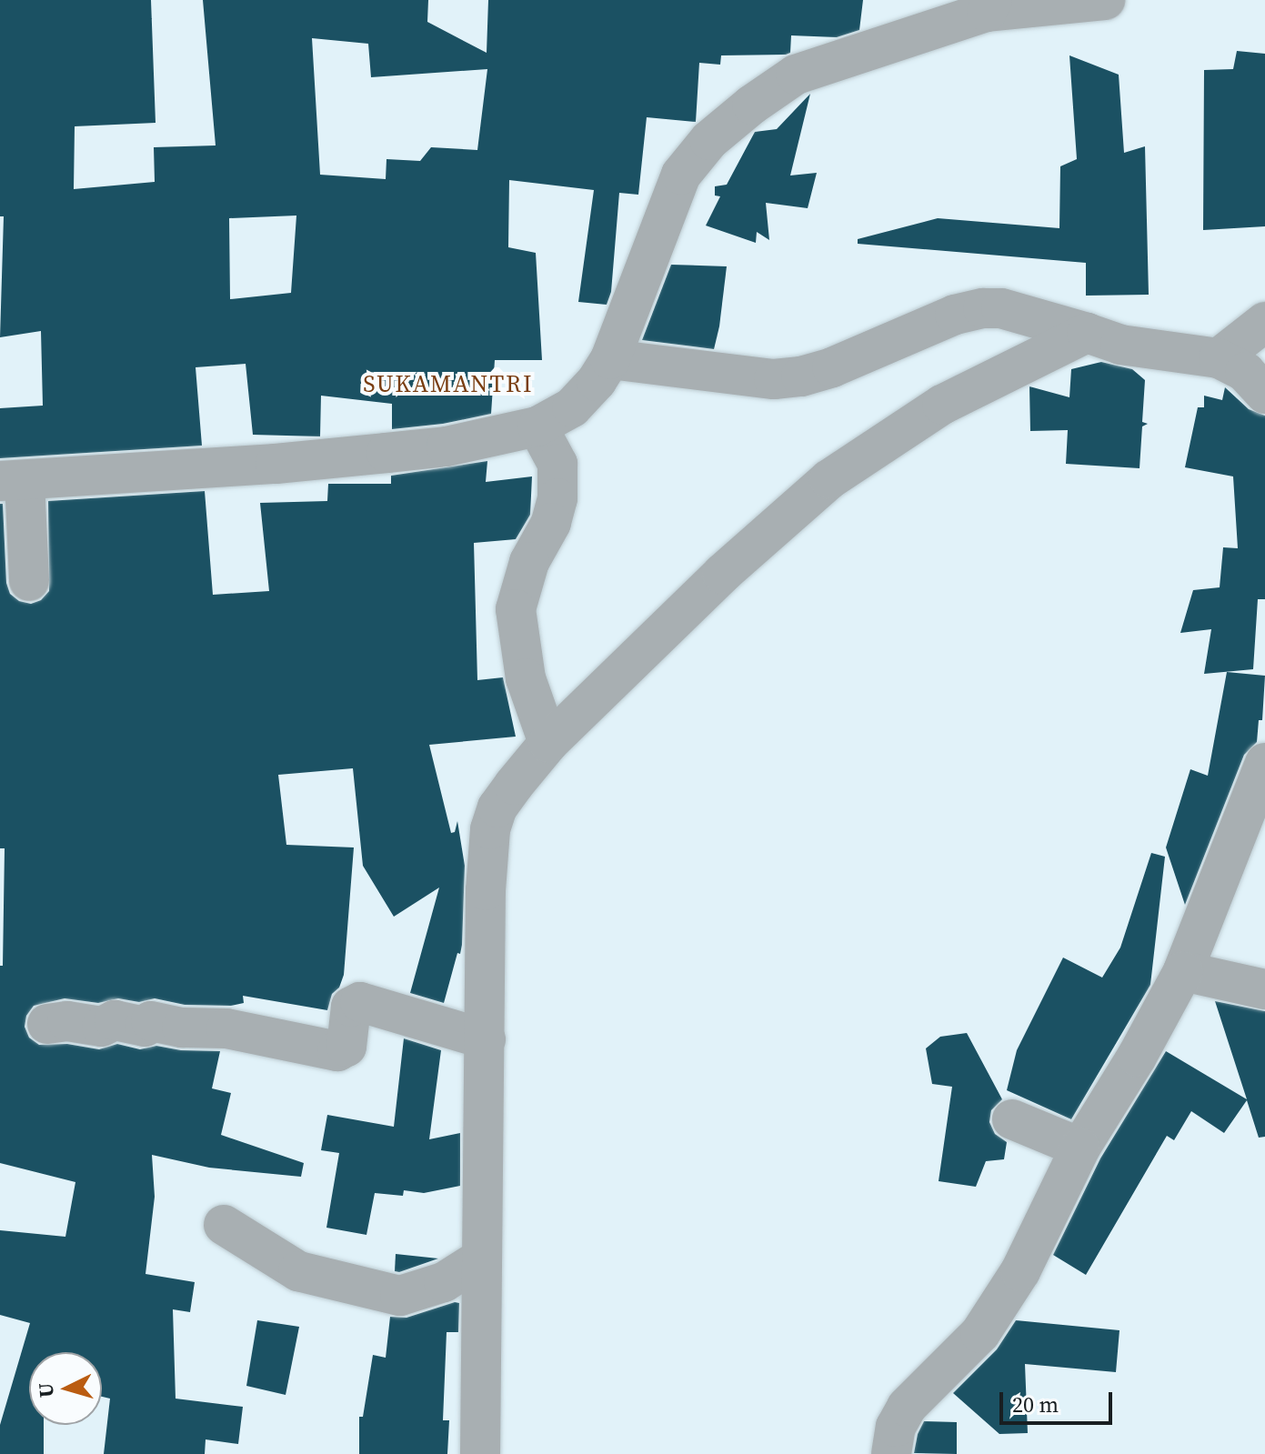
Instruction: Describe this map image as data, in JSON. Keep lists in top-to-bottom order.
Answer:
{
  "districts": ["SUKAMANTRI"],
  "scale_bar": "20 m",
  "north": "left"
}
